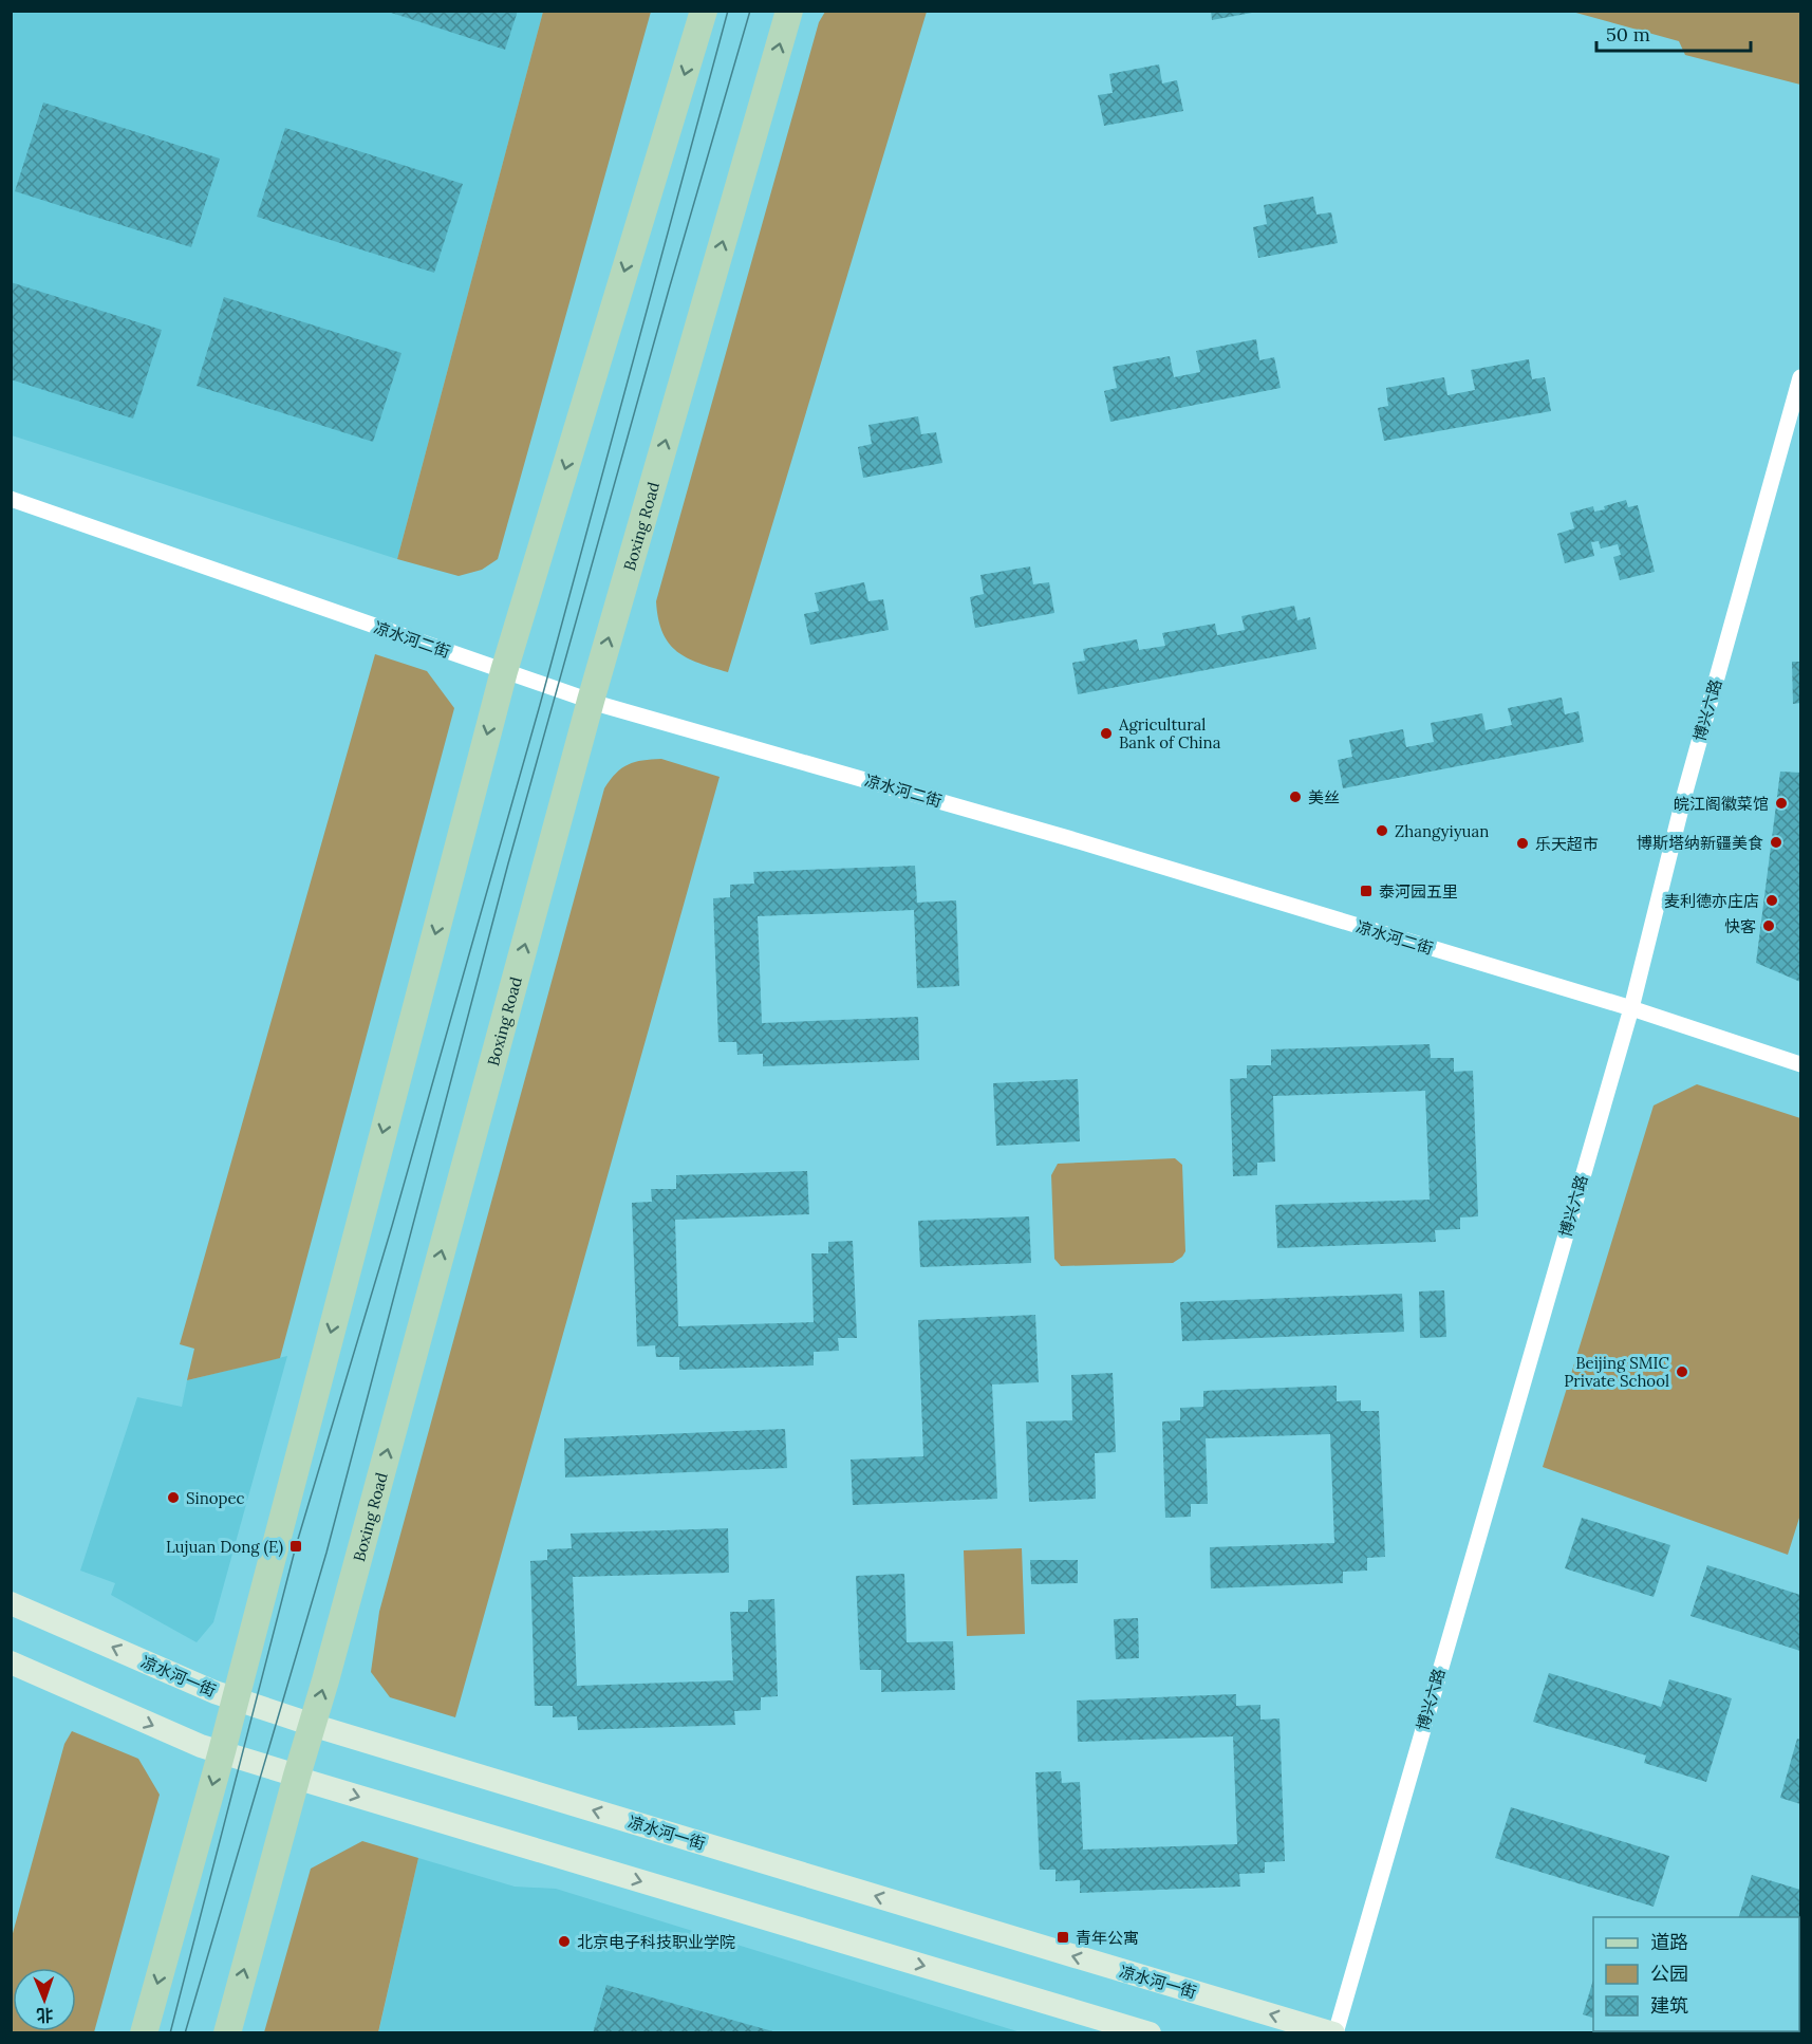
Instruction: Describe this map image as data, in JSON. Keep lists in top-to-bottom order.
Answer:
{
  "streets": {
    "main road": ["Boxing Road", "凉水河一街"],
    "street": ["凉水河二街", "博兴六路"]
  },
  "crossings": [
    ["Boxing Road", "凉水河二街"],
    ["Boxing Road", "凉水河一街"],
    ["凉水河二街", "博兴六路"],
    ["博兴六路", "凉水河一街"]
  ],
  "places": {
    "other": [
      "Agricultural Bank of China",
      "美丝",
      "皖江阁徽菜馆",
      "Zhangyiyuan",
      "博斯塔纳新疆美食",
      "乐天超市",
      "麦利德亦庄店",
      "快客",
      "Beijing SMIC Private School",
      "Sinopec",
      "北京电子科技职业学院"
    ],
    "transit": ["泰河园五里", "Lujuan Dong (E)", "青年公寓"]
  },
  "legend": ["道路", "公园", "建筑"],
  "scale_bar": "50 m",
  "north": "bottom"
}
